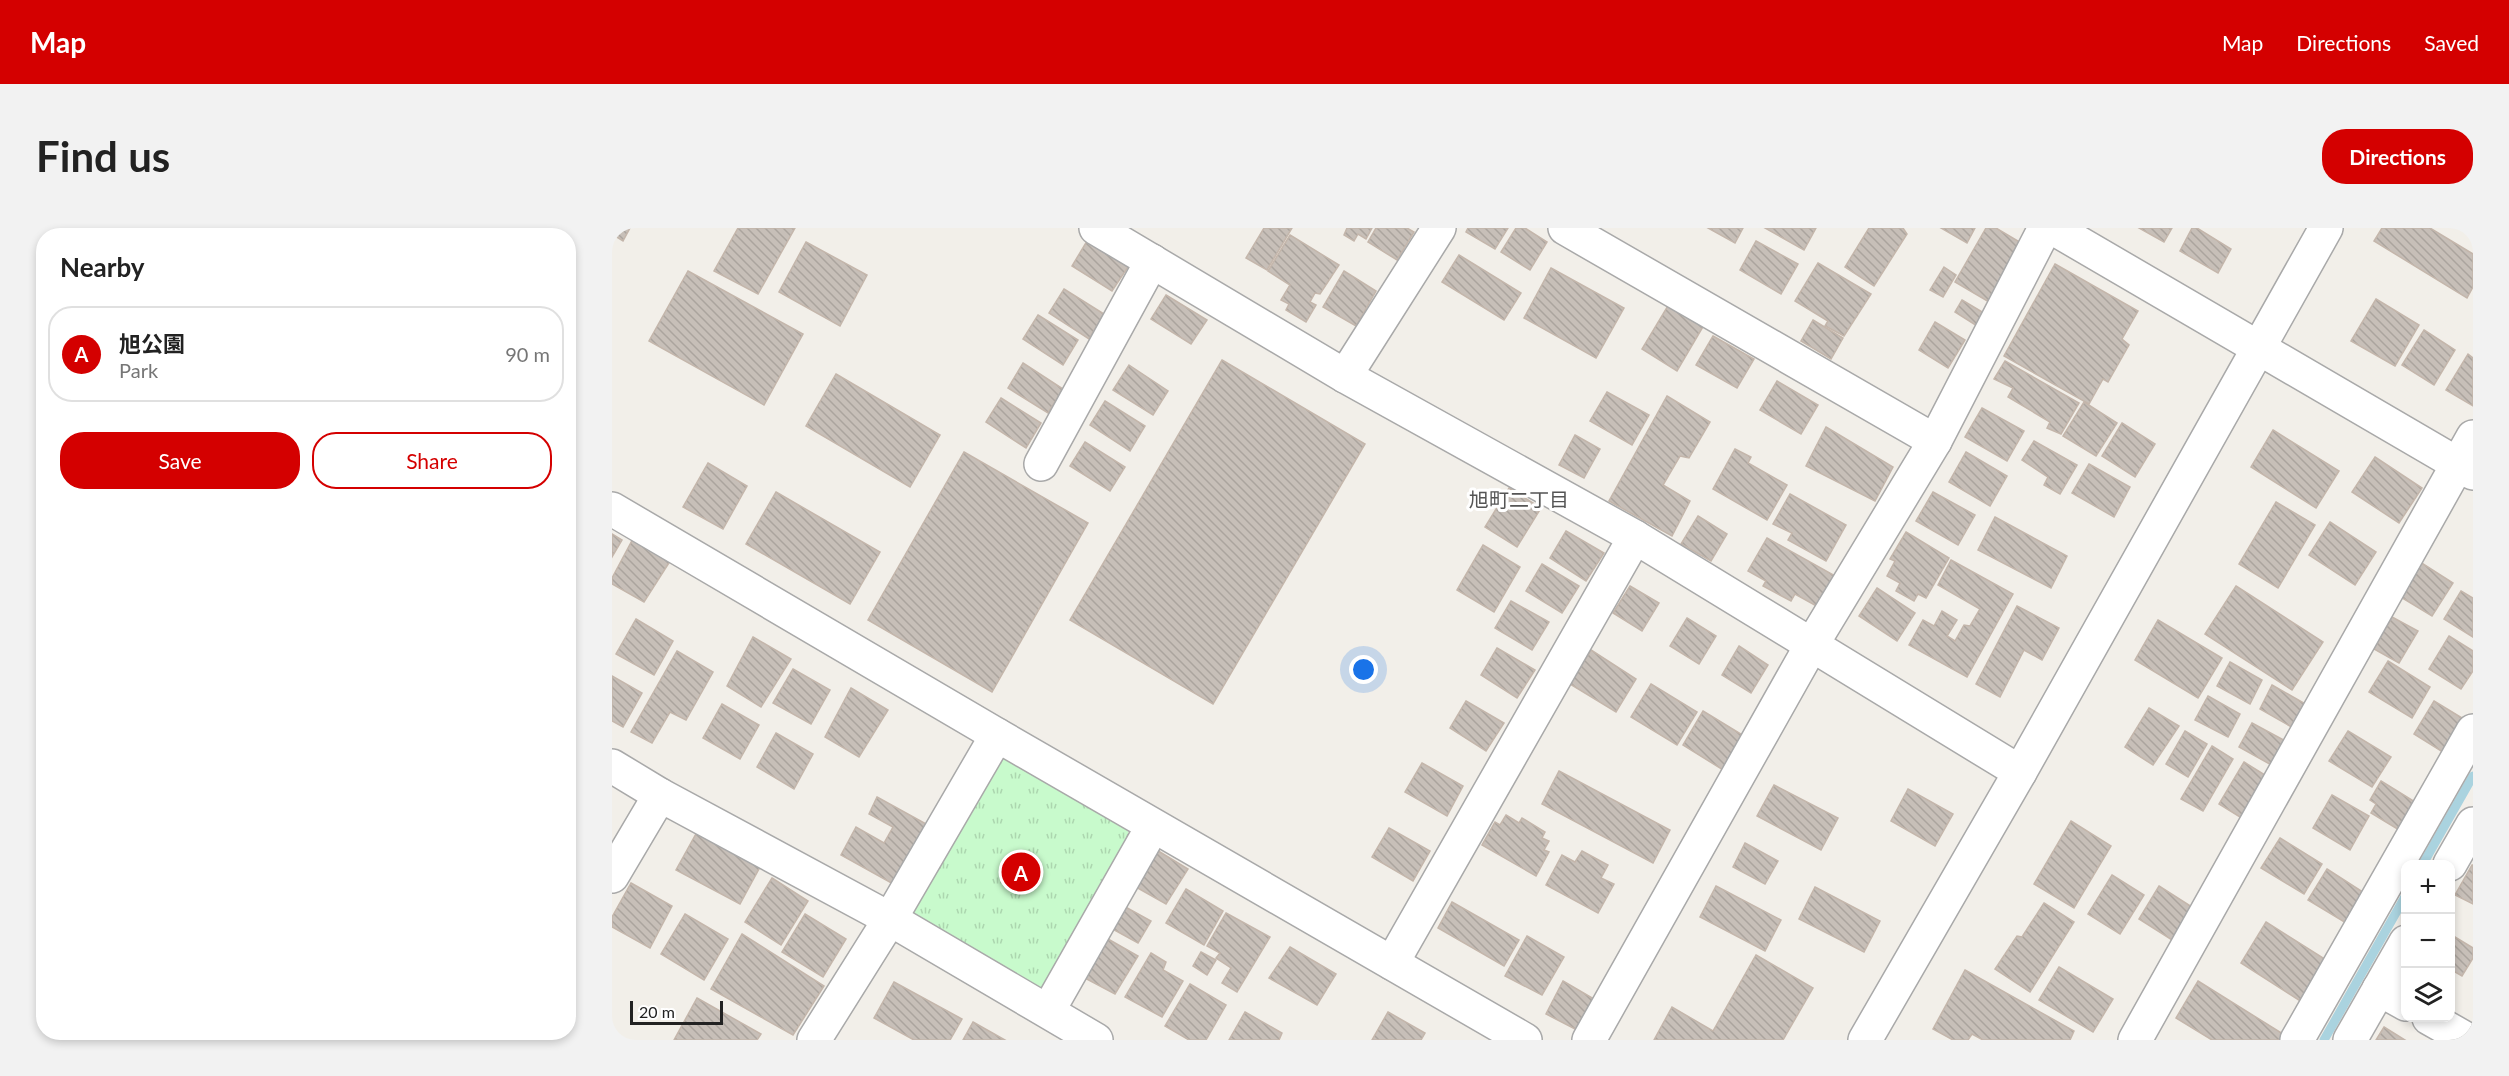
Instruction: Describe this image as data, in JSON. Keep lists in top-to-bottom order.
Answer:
{
  "districts": ["旭町二丁目"],
  "scale_bar": "20 m",
  "page": {
    "header": "Map",
    "nav": ["Map", "Directions", "Saved"],
    "buttons": [
      "Directions",
      ["Save", "Share"]
    ],
    "title": "Find us",
    "heading": "Nearby",
    "list": [
      {
        "mark": "A",
        "name": "旭公園",
        "note": "Park",
        "value": "90 m"
      }
    ],
    "pins": "A",
    "map_buttons": ["+", "−"],
    "scale": "20 m"
  }
}
